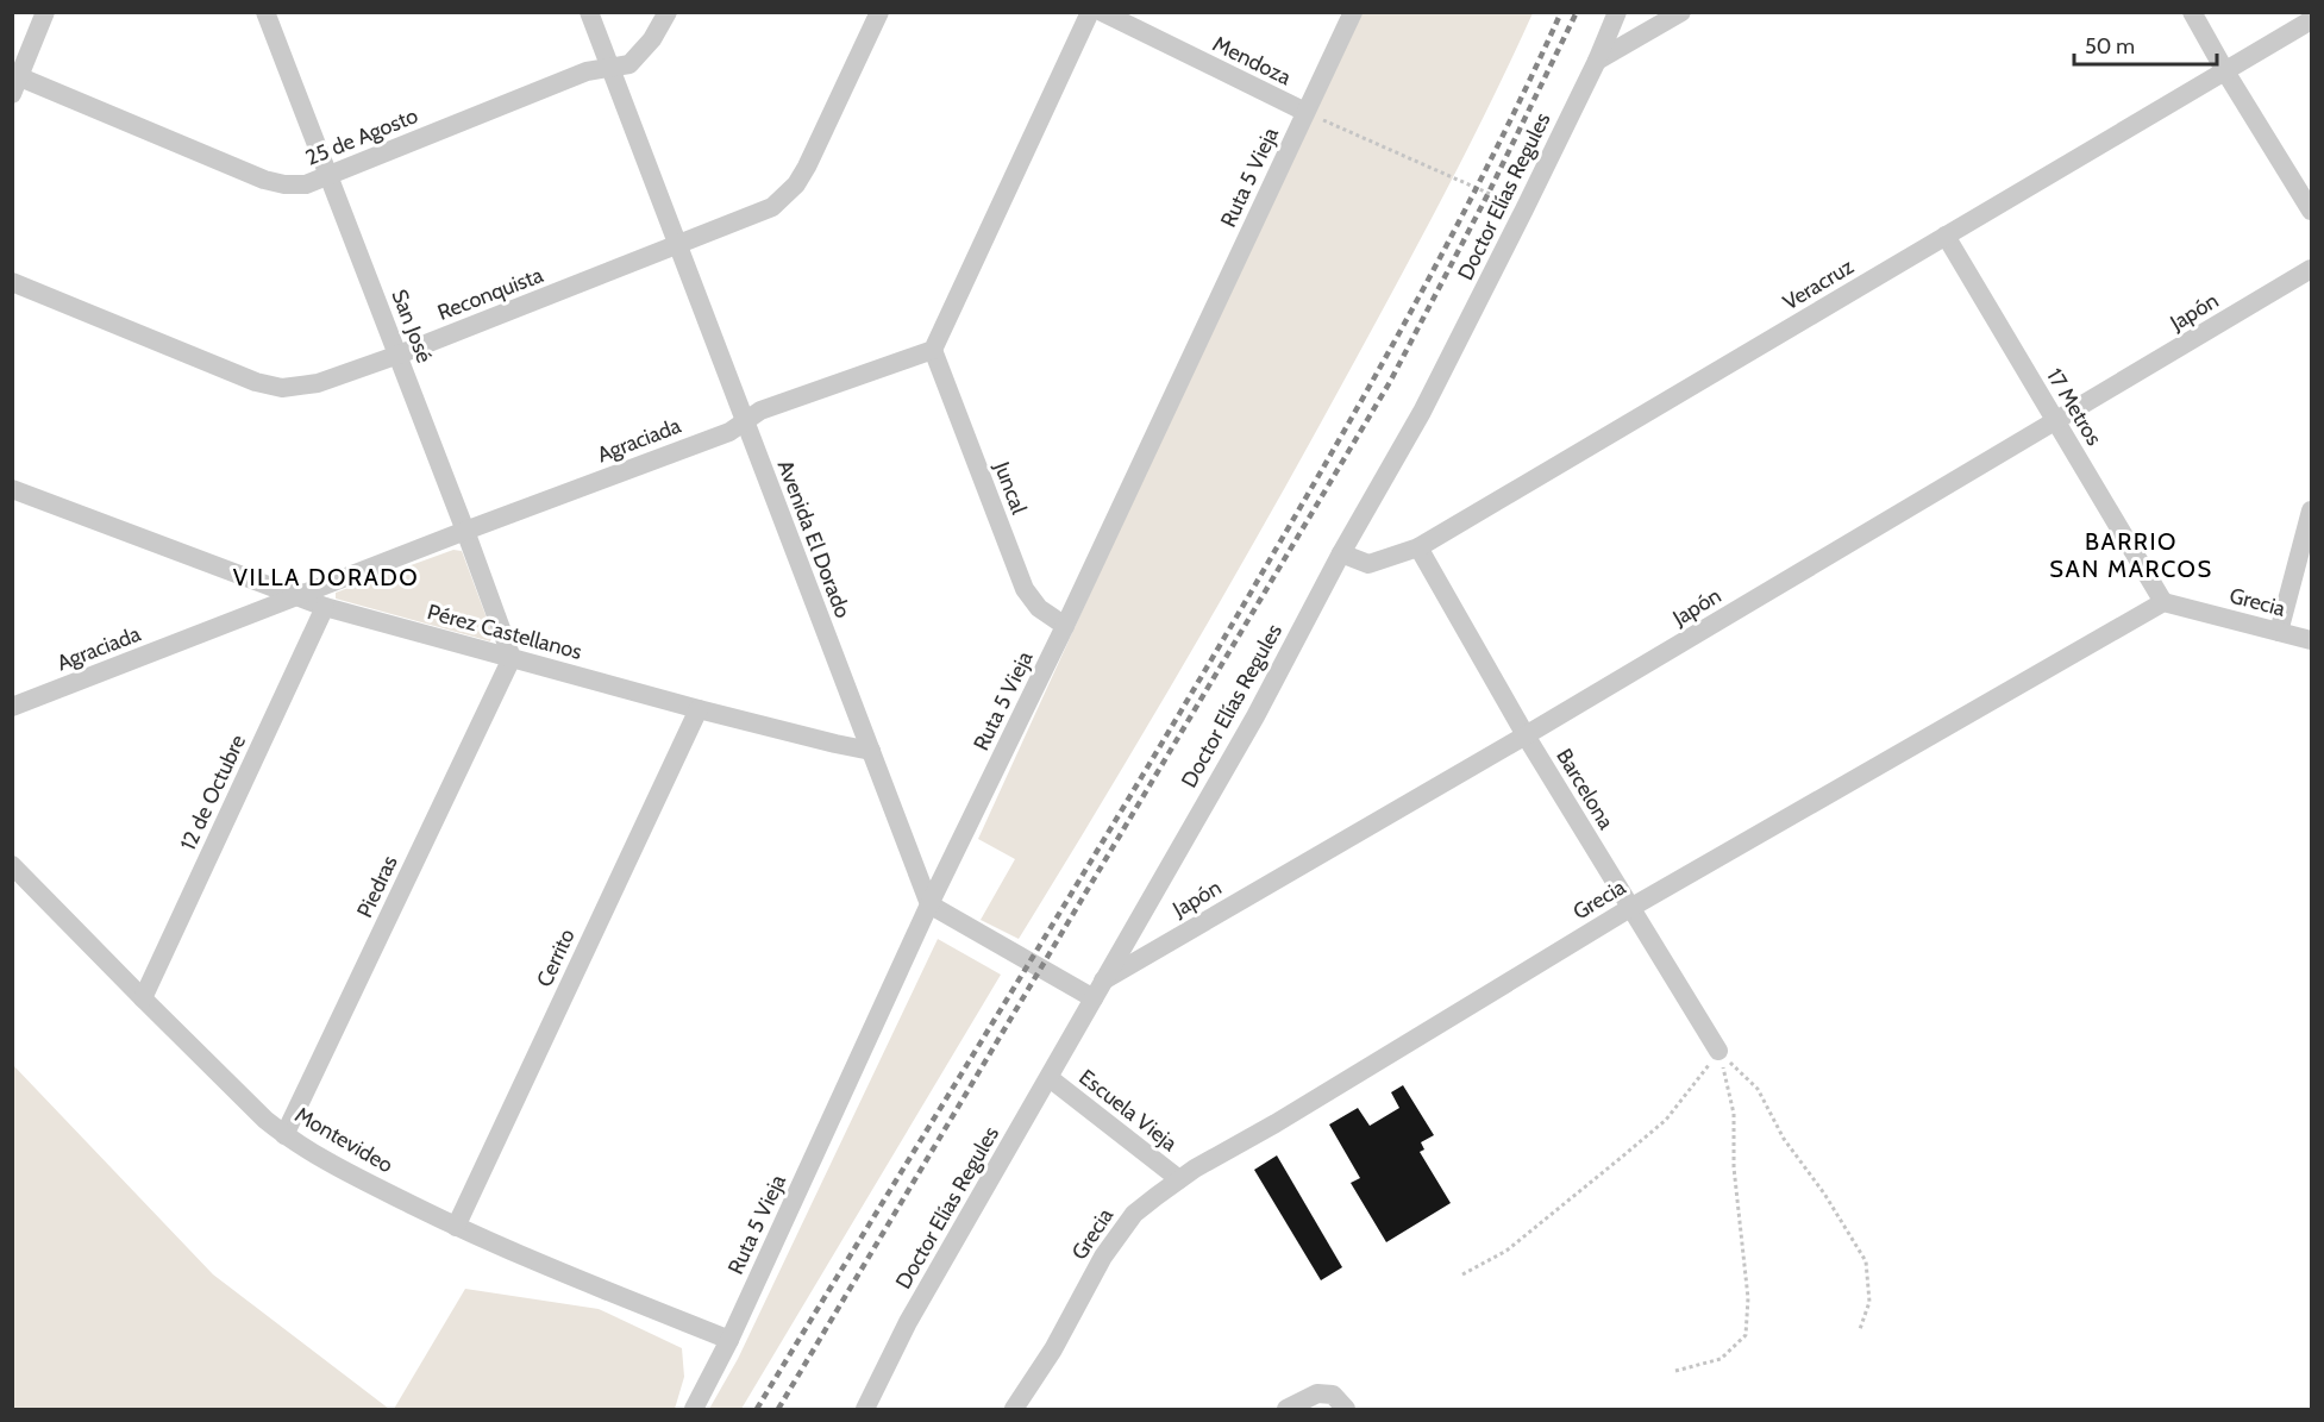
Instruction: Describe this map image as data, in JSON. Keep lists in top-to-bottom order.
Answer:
{
  "streets": {
    "street": [
      "Mendoza",
      "25 de Agosto",
      "Ruta 5 Vieja",
      "Doctor Elías Regules",
      "Veracruz",
      "Reconquista",
      "Japón",
      "San José",
      "17 Metros",
      "Agraciada",
      "Juncal",
      "Avenida El Dorado",
      "Grecia",
      "Pérez Castellanos",
      "Barcelona",
      "12 de Octubre",
      "Piedras",
      "Cerrito",
      "Escuela Vieja",
      "Montevideo"
    ]
  },
  "crossings": [
    ["Mendoza", "Ruta 5 Vieja"],
    ["25 de Agosto", "San José"],
    ["25 de Agosto", "Avenida El Dorado"],
    ["Ruta 5 Vieja", "Juncal"],
    ["Ruta 5 Vieja", "Avenida El Dorado"],
    ["Ruta 5 Vieja", "Montevideo"],
    ["Doctor Elías Regules", "Veracruz"],
    ["Doctor Elías Regules", "Japón"],
    ["Doctor Elías Regules", "Escuela Vieja"],
    ["Veracruz", "17 Metros"],
    ["Veracruz", "Barcelona"],
    ["Reconquista", "San José"],
    ["Reconquista", "Avenida El Dorado"],
    ["Japón", "17 Metros"],
    ["Japón", "Barcelona"],
    ["San José", "Agraciada"],
    ["San José", "Pérez Castellanos"],
    ["San José", "Piedras"],
    ["17 Metros", "Grecia"],
    ["Agraciada", "Juncal"],
    ["Agraciada", "Avenida El Dorado"],
    ["Agraciada", "Pérez Castellanos"],
    ["Avenida El Dorado", "Pérez Castellanos"],
    ["Grecia", "Barcelona"],
    ["Grecia", "Escuela Vieja"],
    ["Pérez Castellanos", "12 de Octubre"],
    ["Pérez Castellanos", "Piedras"],
    ["Pérez Castellanos", "Cerrito"],
    ["12 de Octubre", "Montevideo"],
    ["Piedras", "Montevideo"],
    ["Cerrito", "Montevideo"]
  ],
  "districts": ["BARRIO SAN MARCOS", "VILLA DORADO"],
  "scale_bar": "50 m"
}
